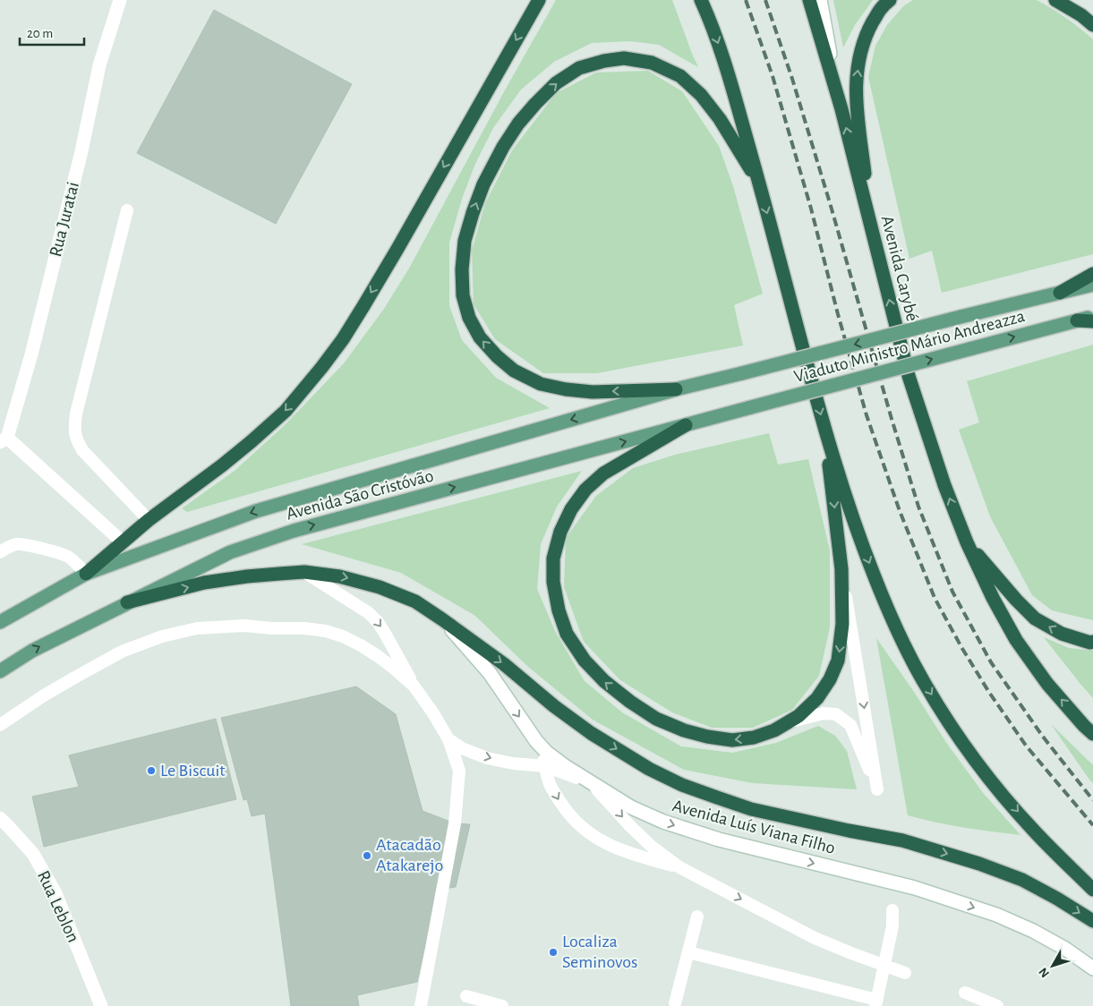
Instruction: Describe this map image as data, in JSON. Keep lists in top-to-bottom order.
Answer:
{
  "streets": {
    "highway": ["Avenida Carybé"],
    "main road": [
      "Rua Juratai",
      "Viaduto Ministro Mário Andreazza",
      "Avenida São Cristóvão",
      "Avenida Luís Viana Filho",
      "Rua Leblon"
    ]
  },
  "crossings": [
    ["Viaduto Ministro Mário Andreazza", "Avenida São Cristóvão"]
  ],
  "one_way": ["Avenida Luís Viana Filho"],
  "places": ["Le Biscuit", "Atacadão Atakarejo", "Localiza Seminovos"],
  "scale_bar": "20 m",
  "north": "bottom left"
}
